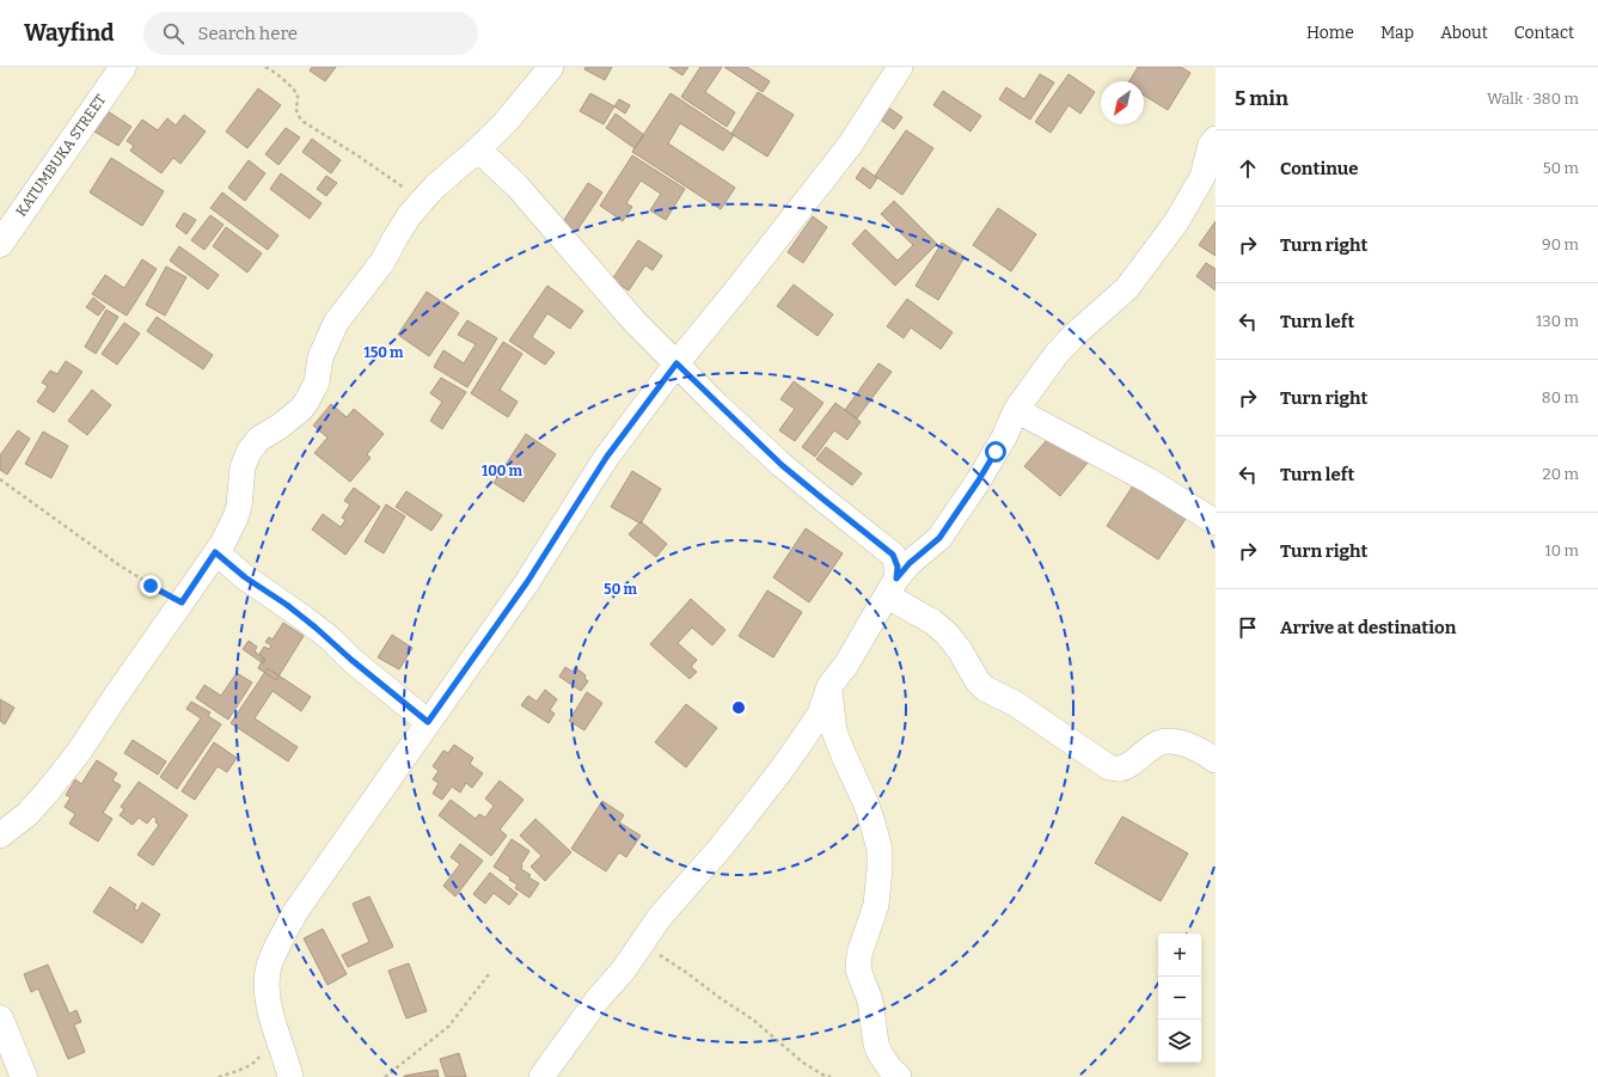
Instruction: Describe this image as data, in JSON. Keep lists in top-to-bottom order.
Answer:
{
  "streets": {
    "main road": ["KATUMBUKA STREET"]
  },
  "north": "bottom left",
  "page": {
    "header": "Wayfind",
    "search": "Search here",
    "nav": [
      "Home",
      "Map",
      "About",
      "Contact"
    ],
    "heading": ["5 min", "Walk · 380 m"],
    "list": [
      ["Continue", "50 m"],
      ["Turn right", "90 m"],
      ["Turn left", "130 m"],
      ["Turn right", "80 m"],
      ["Turn left", "20 m"],
      ["Turn right", "10 m"],
      "Arrive at destination"
    ],
    "map_buttons": ["+", "−"]
  },
  "rings": ["150 m", "100 m", "50 m"]
}
